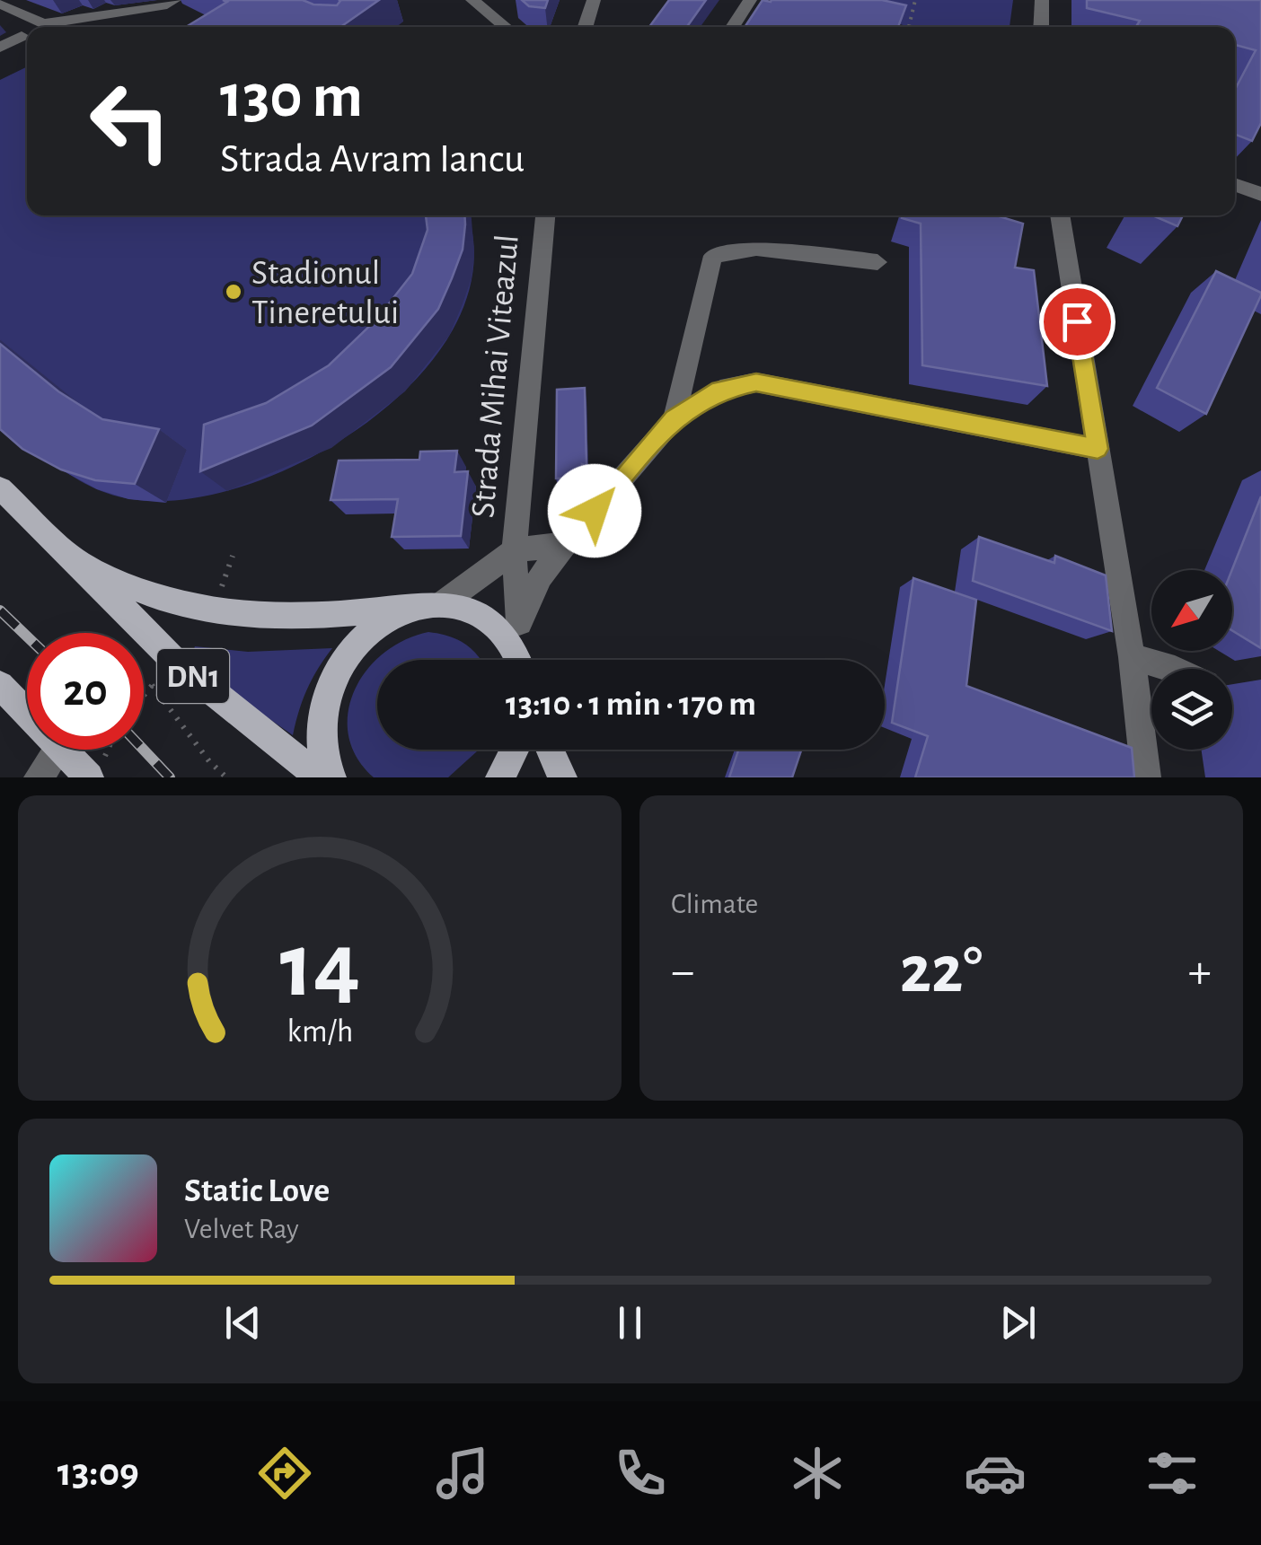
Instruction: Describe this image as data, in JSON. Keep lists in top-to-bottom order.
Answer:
{
  "streets": {
    "main road": ["DN1"],
    "street": ["Strada Mihai Viteazul"]
  },
  "crossings": [
    ["Strada Mihai Viteazul", "DN1"]
  ],
  "places": ["Stadionul Tineretului"],
  "north": "bottom left",
  "page": {
    "turn": ["130 m", "Strada Avram Iancu"],
    "limit": "20",
    "trip": "13:10 · 1 min · 170 m",
    "tile": "Climate",
    "heat": ["−", "22°", "+"],
    "song": ["Static Love", "Velvet Ray"],
    "tabs": "13:09",
    "gauge": ["14", "km/h"]
  }
}
